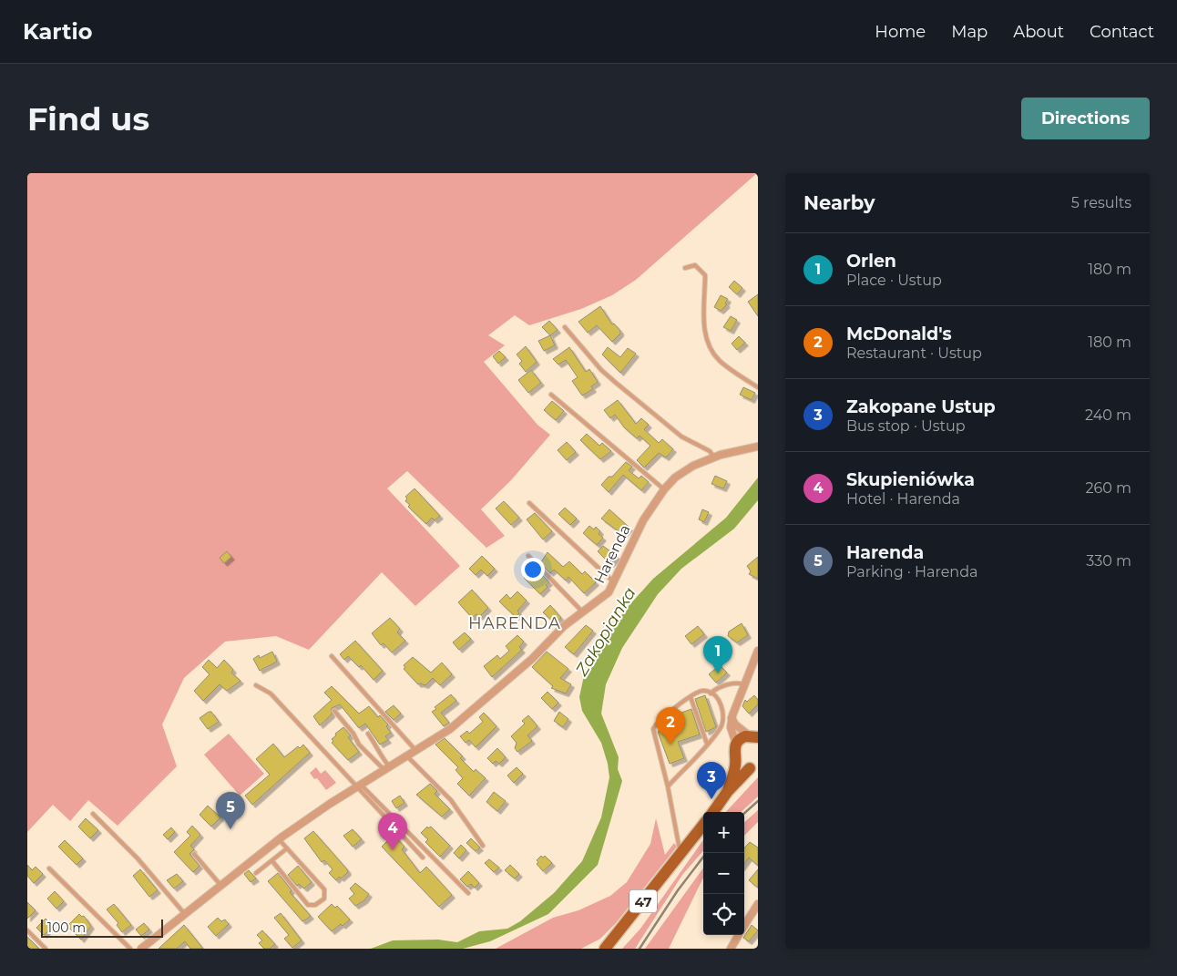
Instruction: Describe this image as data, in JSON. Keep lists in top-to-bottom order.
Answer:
{
  "streets": {
    "main road": ["47"],
    "street": ["Harenda"]
  },
  "districts": ["HARENDA"],
  "water": ["Zakopianka"],
  "scale_bar": "100 m",
  "page": {
    "header": "Kartio",
    "nav": [
      "Home",
      "Map",
      "About",
      "Contact"
    ],
    "buttons": "Directions",
    "title": "Find us",
    "heading": ["Nearby", "5 results"],
    "list": [
      {
        "mark": "1",
        "name": "Orlen",
        "note": "Place · Ustup",
        "value": "180 m"
      },
      {
        "mark": "2",
        "name": "McDonald's",
        "note": "Restaurant · Ustup",
        "value": "180 m"
      },
      {
        "mark": "3",
        "name": "Zakopane Ustup",
        "note": "Bus stop · Ustup",
        "value": "240 m"
      },
      {
        "mark": "4",
        "name": "Skupieniówka",
        "note": "Hotel · Harenda",
        "value": "260 m"
      },
      {
        "mark": "5",
        "name": "Harenda",
        "note": "Parking · Harenda",
        "value": "330 m"
      }
    ],
    "pins": [
      "1",
      "2",
      "3",
      "5",
      "4"
    ],
    "map_buttons": ["+", "−"],
    "scale": "100 m"
  }
}
